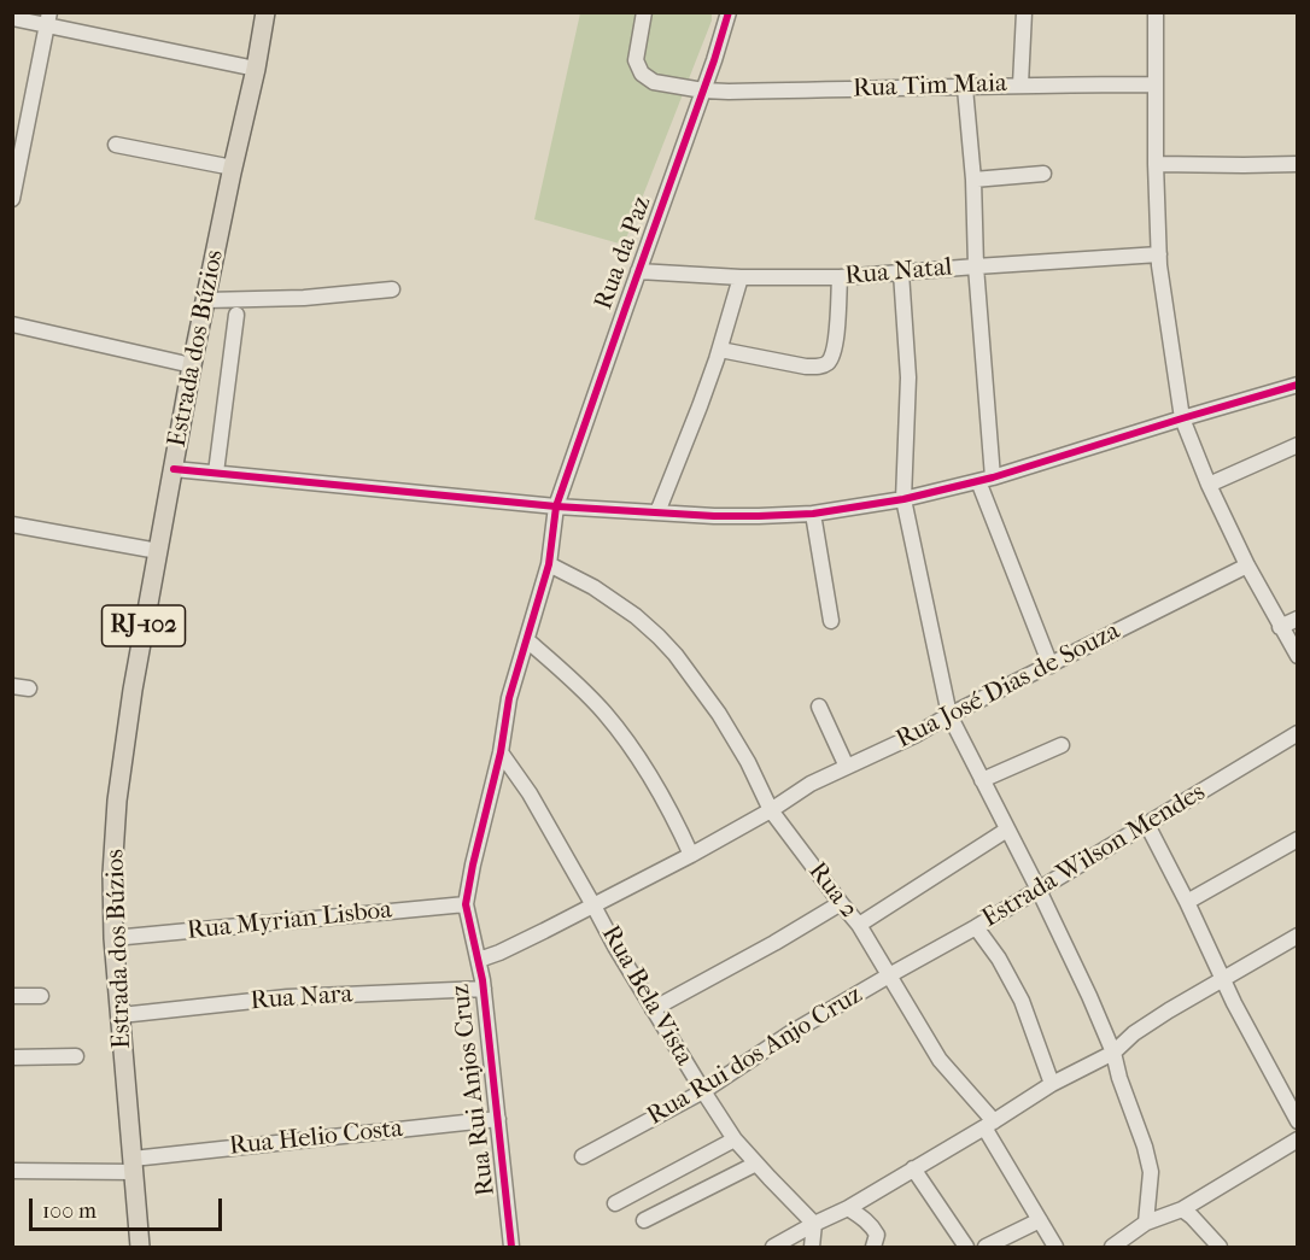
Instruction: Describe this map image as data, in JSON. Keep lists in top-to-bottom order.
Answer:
{
  "streets": {
    "main road": ["Estrada dos Búzios", "RJ-102"],
    "street": [
      "Rua Tim Maia",
      "Rua da Paz",
      "Rua Natal",
      "Rua José Dias de Souza",
      "Estrada Wilson Mendes",
      "Rua 2",
      "Rua Myrian Lisboa",
      "Rua Bela Vista",
      "Rua Nara",
      "Rua Rui dos Anjo Cruz",
      "Rua Rui Anjos Cruz",
      "Rua Helio Costa"
    ]
  },
  "crossings": [
    ["Rua Tim Maia", "Rua da Paz"],
    ["Rua da Paz", "Rua Natal"],
    ["Rua da Paz", "Rua Rui Anjos Cruz"],
    ["Estrada dos Búzios", "Rua Myrian Lisboa"],
    ["Estrada dos Búzios", "Rua Nara"],
    ["Estrada dos Búzios", "Rua Helio Costa"],
    ["Rua José Dias de Souza", "Rua 2"],
    ["Rua José Dias de Souza", "Rua Bela Vista"],
    ["Rua José Dias de Souza", "Rua Rui Anjos Cruz"],
    ["Estrada Wilson Mendes", "Rua 2"],
    ["Estrada Wilson Mendes", "Rua Rui dos Anjo Cruz"],
    ["Rua 2", "Rua Rui dos Anjo Cruz"],
    ["Rua 2", "Rua Rui Anjos Cruz"],
    ["Rua Myrian Lisboa", "Rua Rui Anjos Cruz"],
    ["Rua Bela Vista", "Rua Rui dos Anjo Cruz"],
    ["Rua Bela Vista", "Rua Rui Anjos Cruz"],
    ["Rua Nara", "Rua Rui Anjos Cruz"],
    ["Rua Rui Anjos Cruz", "Rua Helio Costa"]
  ],
  "scale_bar": "100 m"
}
